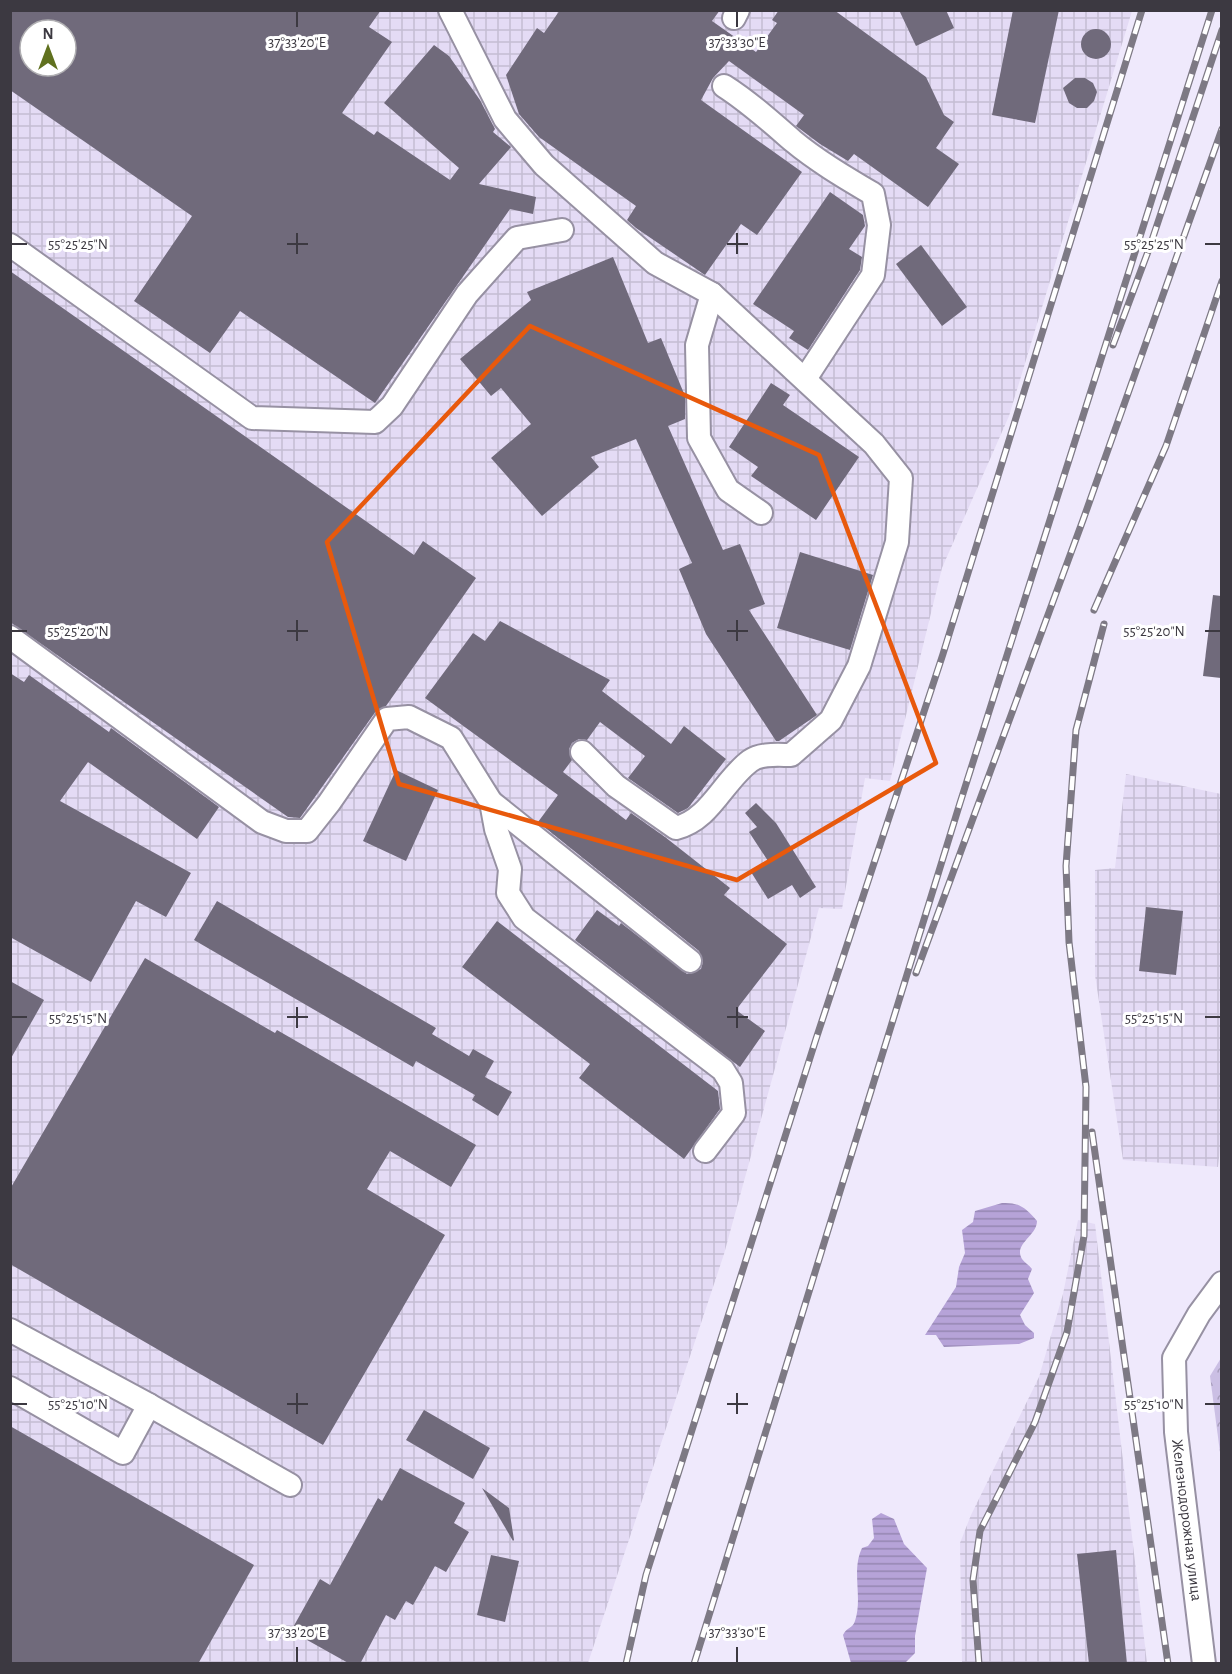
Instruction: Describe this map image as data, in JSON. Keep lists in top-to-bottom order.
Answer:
{
  "streets": {
    "street": ["Железнодорожная улица"]
  },
  "north": "top",
  "coordinates": [
    "37°33'20\"E",
    "37°33'30\"E",
    "55°25'25\"N",
    "55°25'20\"N",
    "55°25'15\"N",
    "55°25'10\"N"
  ]
}
